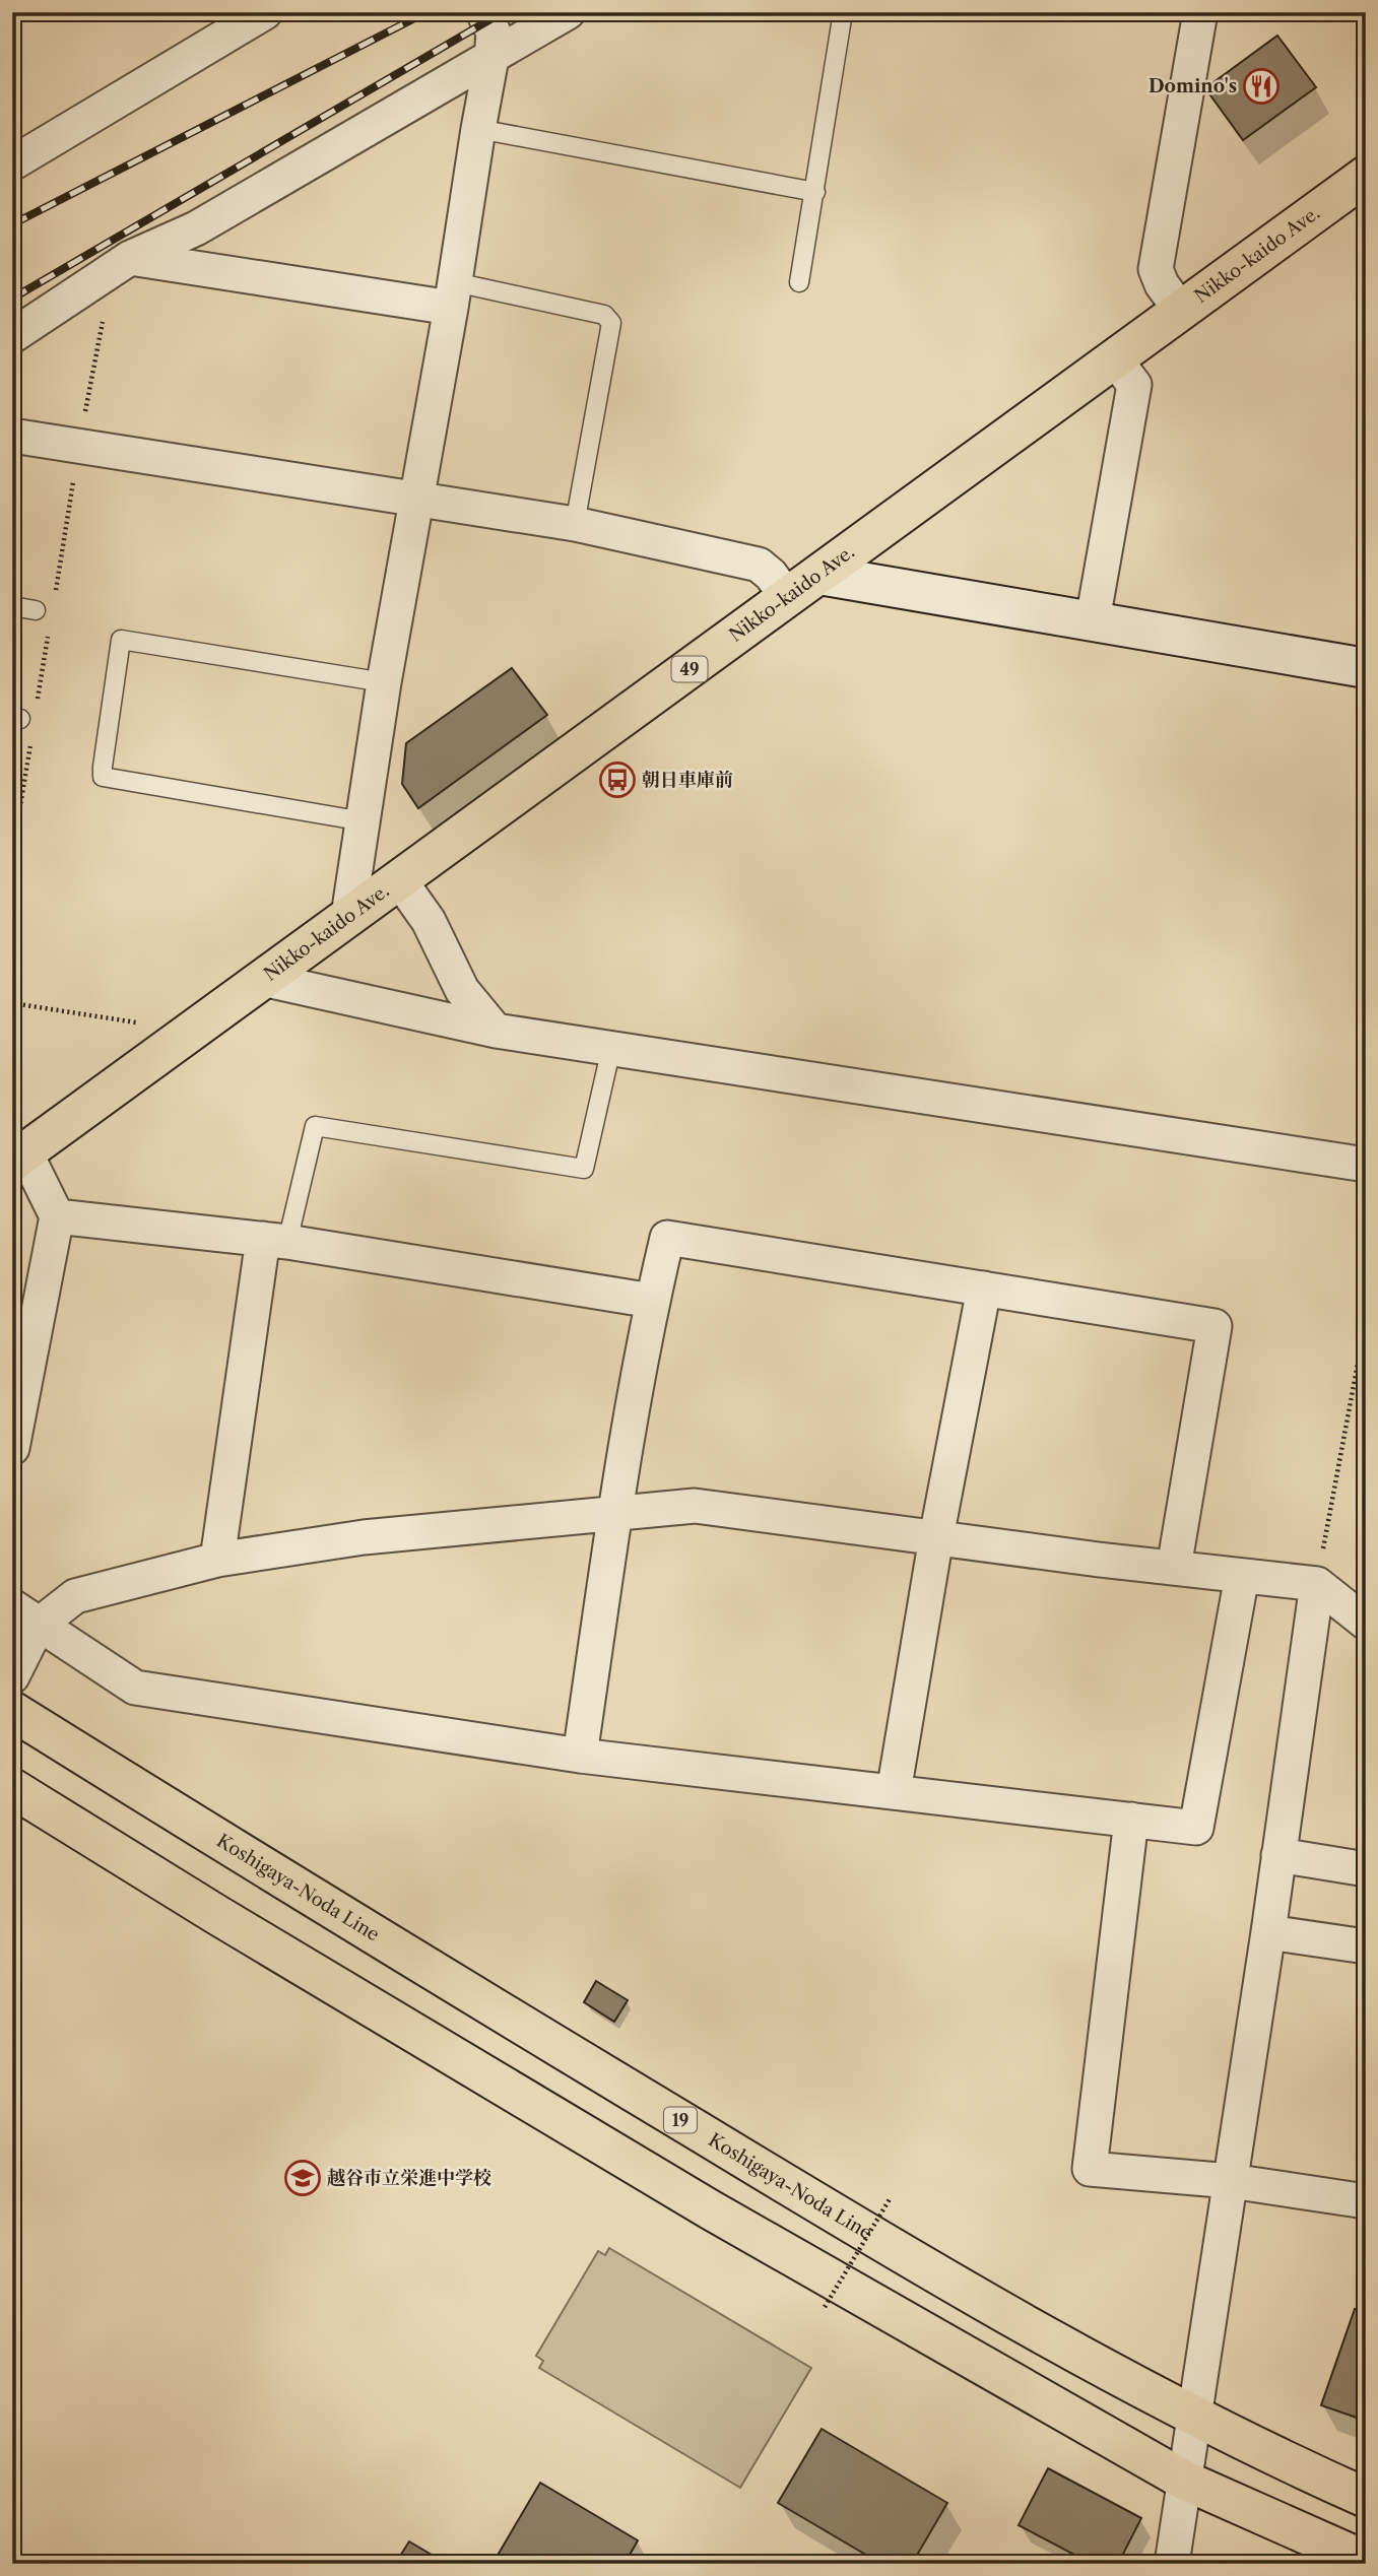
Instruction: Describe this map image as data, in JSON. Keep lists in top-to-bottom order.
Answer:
{
  "streets": {
    "main road": [
      "Nikko-kaido Ave.",
      "49",
      "Koshigaya-Noda Line",
      "19"
    ]
  },
  "places": {
    "restaurant": ["Domino's"],
    "bus stop": ["朝日車庫前"],
    "school or university": ["越谷市立栄進中学校"]
  }
}
